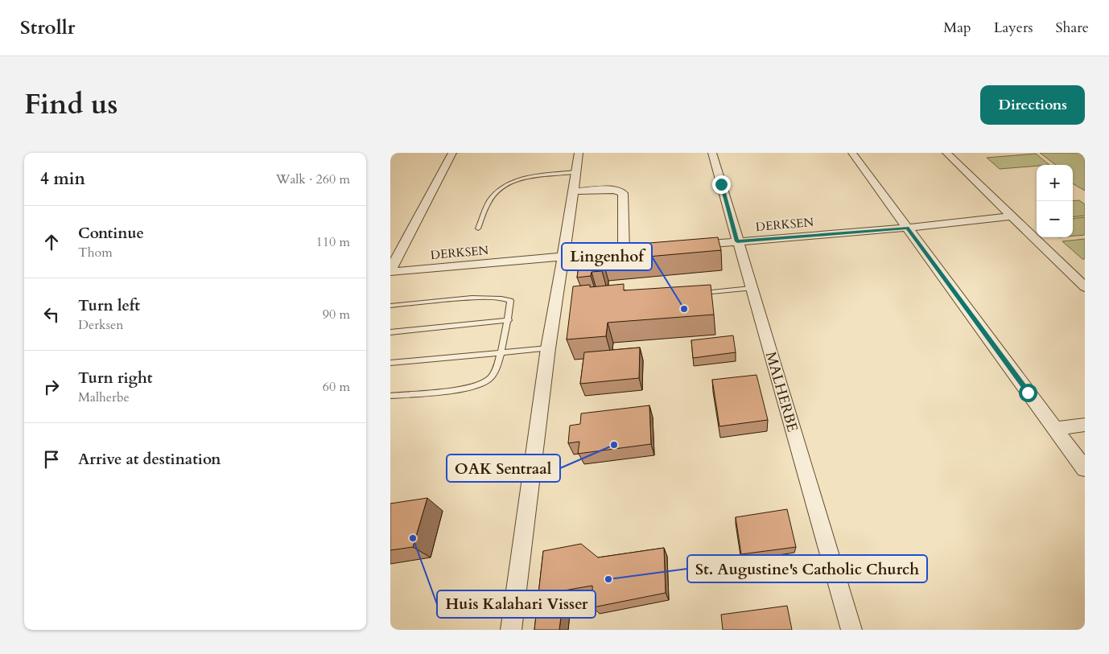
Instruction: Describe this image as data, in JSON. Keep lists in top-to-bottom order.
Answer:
{
  "streets": {
    "street": ["DERKSEN", "MALHERBE"]
  },
  "crossings": [
    ["DERKSEN", "MALHERBE"]
  ],
  "places": [
    "Lingenhof",
    "OAK Sentraal",
    "Huis Kalahari Visser",
    "St. Augustine's Catholic Church"
  ],
  "page": {
    "header": "Strollr",
    "nav": ["Map", "Layers", "Share"],
    "title": "Find us",
    "buttons": "Directions",
    "heading": ["4 min", "Walk · 260 m"],
    "map_buttons": ["+", "−"],
    "list": [
      ["Continue", "Thom", "110 m"],
      ["Turn left", "Derksen", "90 m"],
      ["Turn right", "Malherbe", "60 m"],
      "Arrive at destination"
    ]
  }
}
